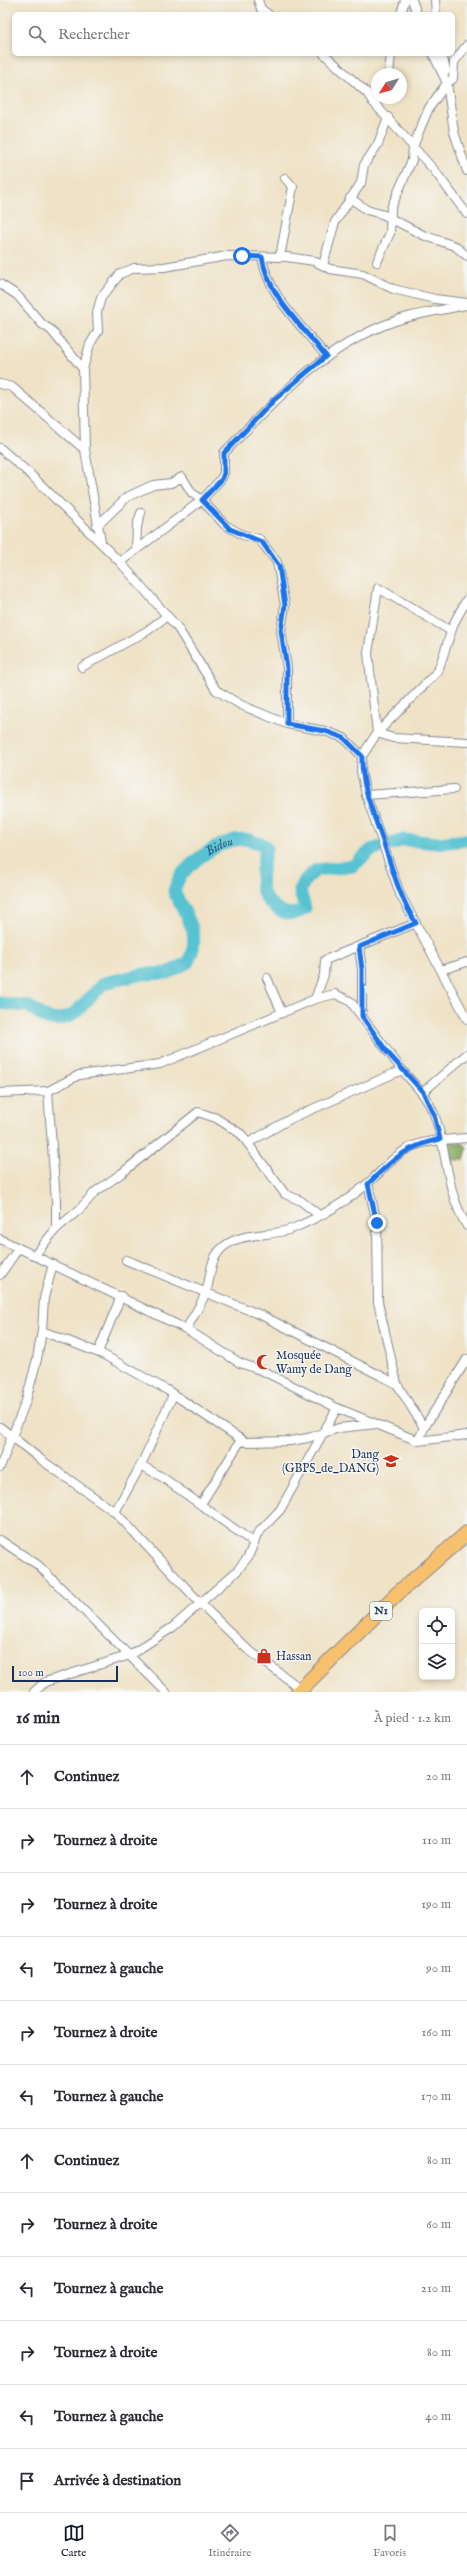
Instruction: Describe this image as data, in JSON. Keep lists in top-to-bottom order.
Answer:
{
  "streets": {
    "highway": ["N1"]
  },
  "water": ["Bidou"],
  "places": {
    "mosque": ["Mosquée Wamy de Dang"],
    "school or university": ["Dang (GBPS_de_DANG)"],
    "shop": ["Hassan"]
  },
  "scale_bar": "100 m",
  "north": "bottom left",
  "page": {
    "search": "Rechercher",
    "scale": "100 m",
    "heading": ["16 min", "À pied · 1.2 km"],
    "list": [
      ["Continuez", "20 m"],
      ["Tournez à droite", "110 m"],
      ["Tournez à droite", "190 m"],
      ["Tournez à gauche", "90 m"],
      ["Tournez à droite", "160 m"],
      ["Tournez à gauche", "170 m"],
      ["Continuez", "80 m"],
      ["Tournez à droite", "60 m"],
      ["Tournez à gauche", "210 m"],
      ["Tournez à droite", "80 m"],
      ["Tournez à gauche", "40 m"],
      "Arrivée à destination"
    ],
    "nav": ["Carte", "Itinéraire", "Favoris"]
  }
}
